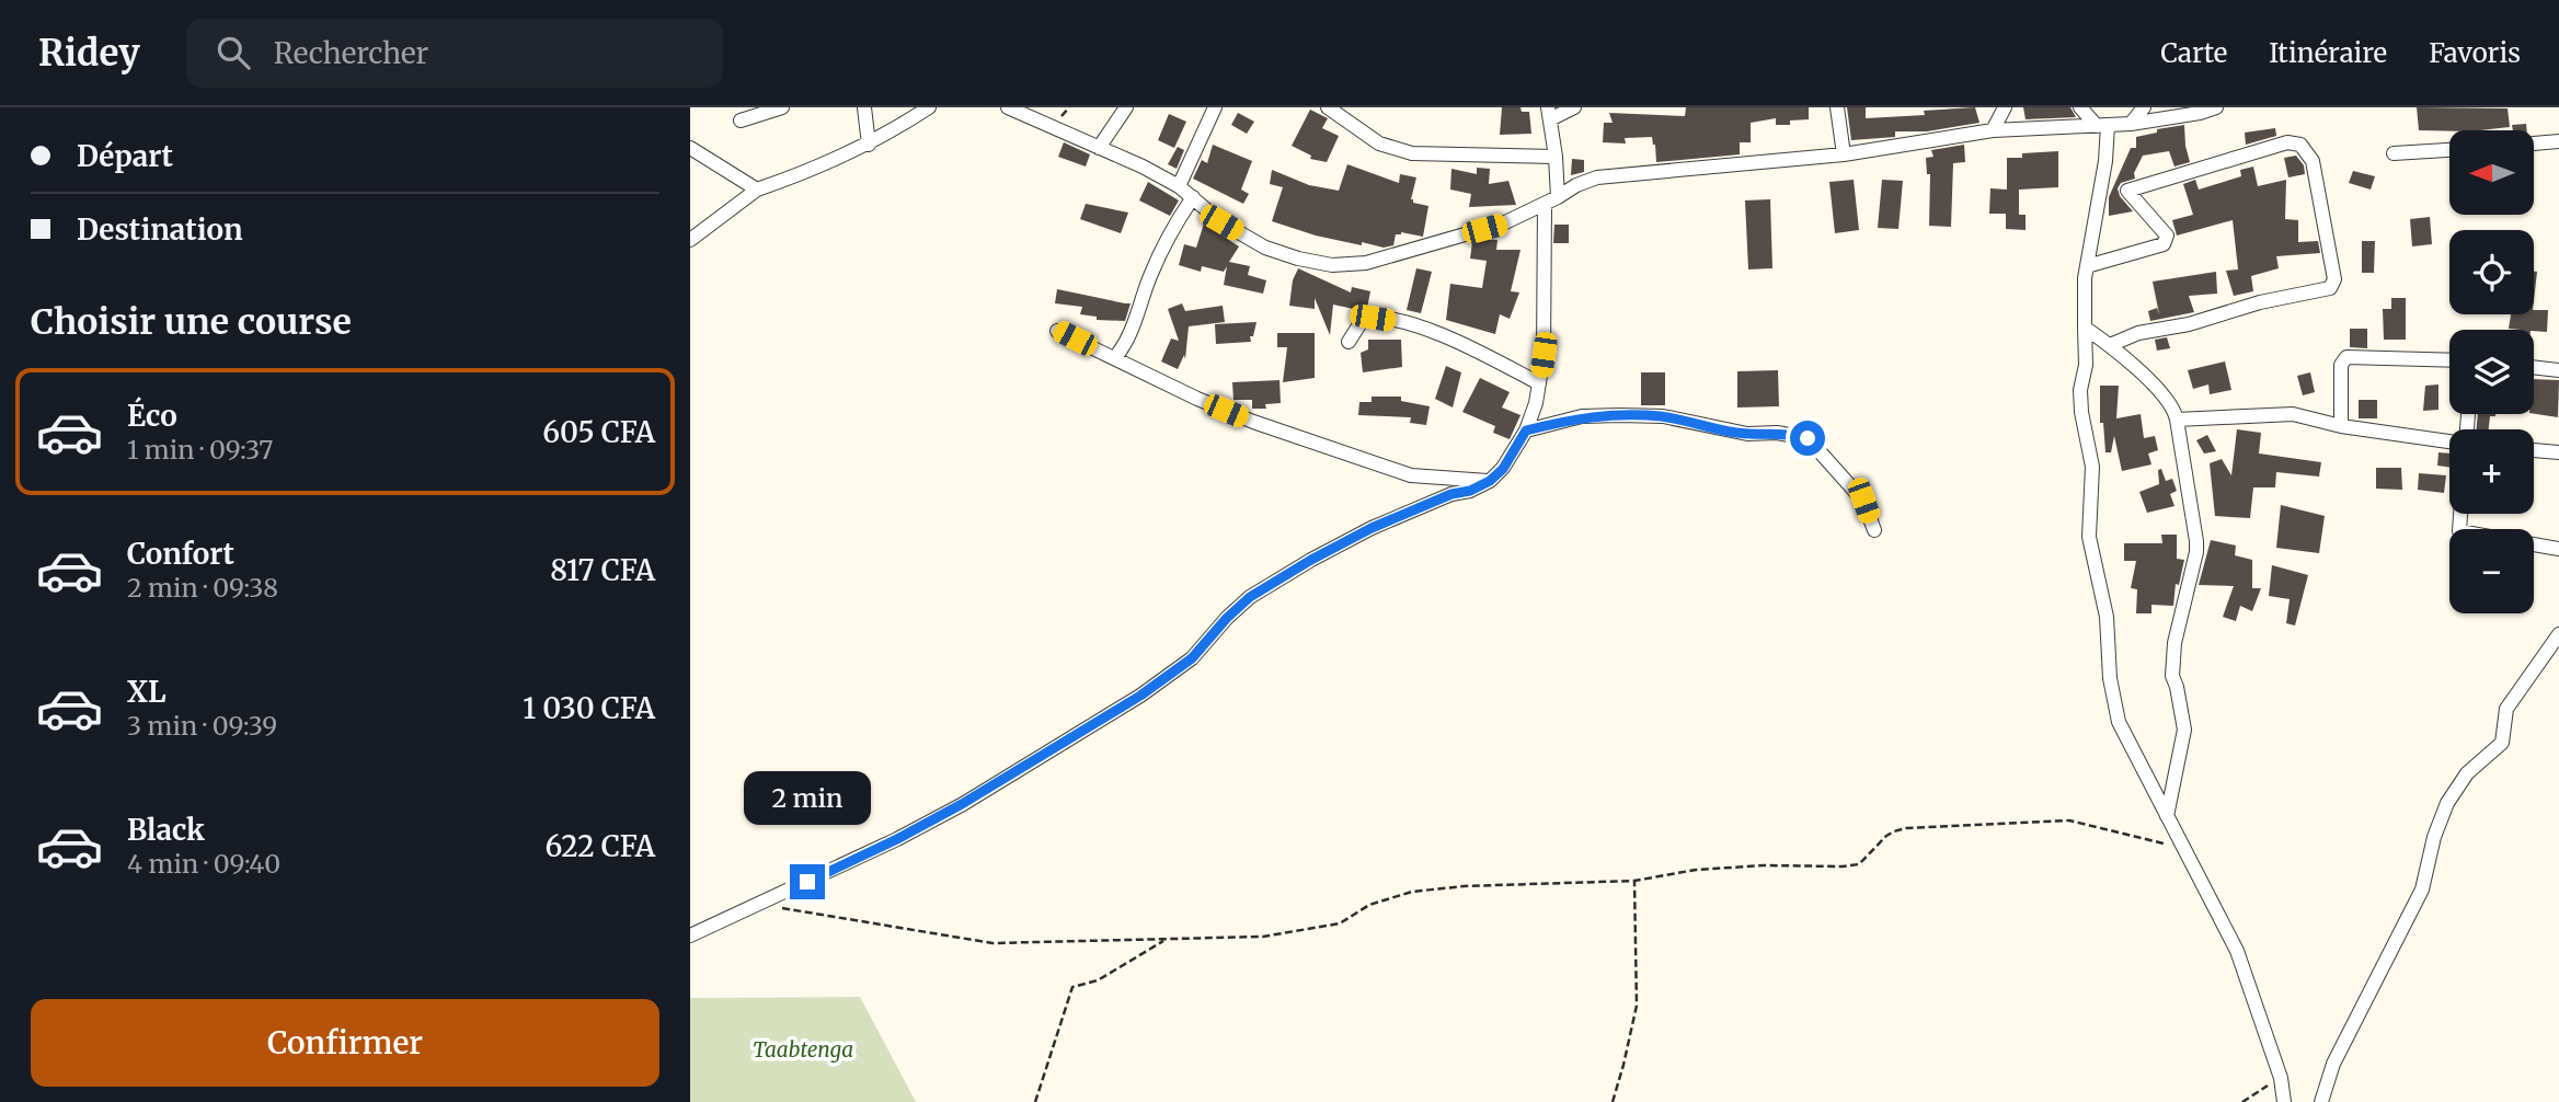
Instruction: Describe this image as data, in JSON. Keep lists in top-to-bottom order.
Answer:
{
  "parks": ["Taabtenga"],
  "north": "left",
  "page": {
    "header": "Ridey",
    "search": "Rechercher",
    "nav": ["Carte", "Itinéraire", "Favoris"],
    "banner": ["Départ", "Destination"],
    "map_buttons": ["+", "−"],
    "heading": "Choisir une course",
    "list": [
      {
        "name": "Éco",
        "note": "1 min · 09:37",
        "value": "605 CFA"
      },
      {
        "name": "Confort",
        "note": "2 min · 09:38",
        "value": "817 CFA"
      },
      {
        "name": "XL",
        "note": "3 min · 09:39",
        "value": "1 030 CFA"
      },
      {
        "name": "Black",
        "note": "4 min · 09:40",
        "value": "622 CFA"
      }
    ],
    "bubble": "2 min",
    "buttons": "Confirmer"
  }
}
